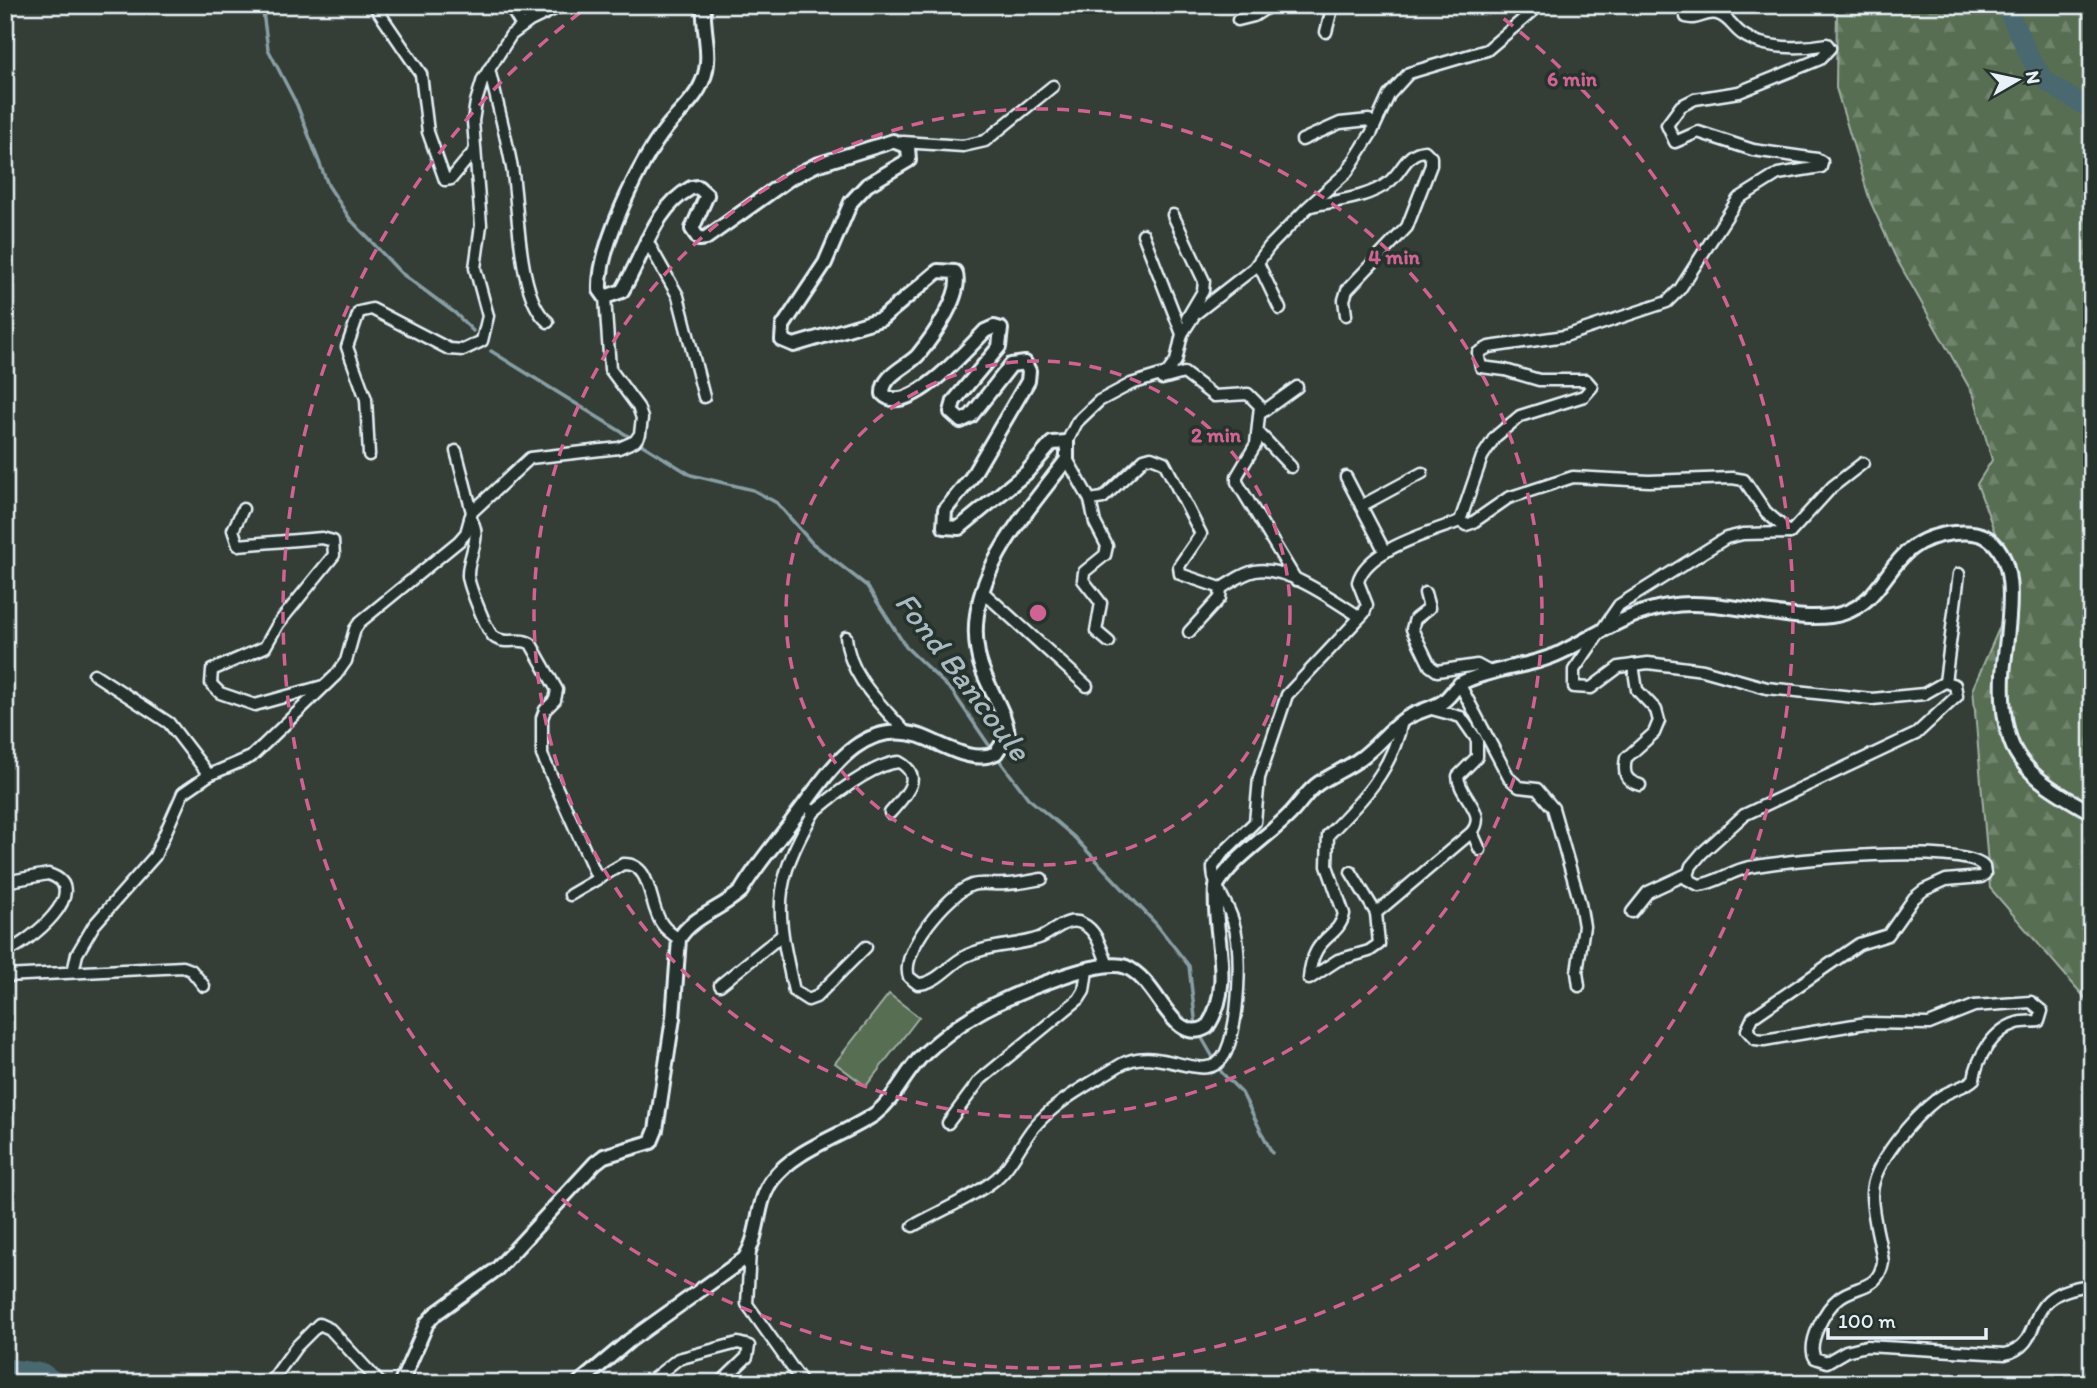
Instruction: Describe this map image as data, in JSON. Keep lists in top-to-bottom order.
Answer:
{
  "water": ["Fond Bancoule"],
  "scale_bar": "100 m",
  "north": "right",
  "rings": ["6 min", "4 min", "2 min"]
}
